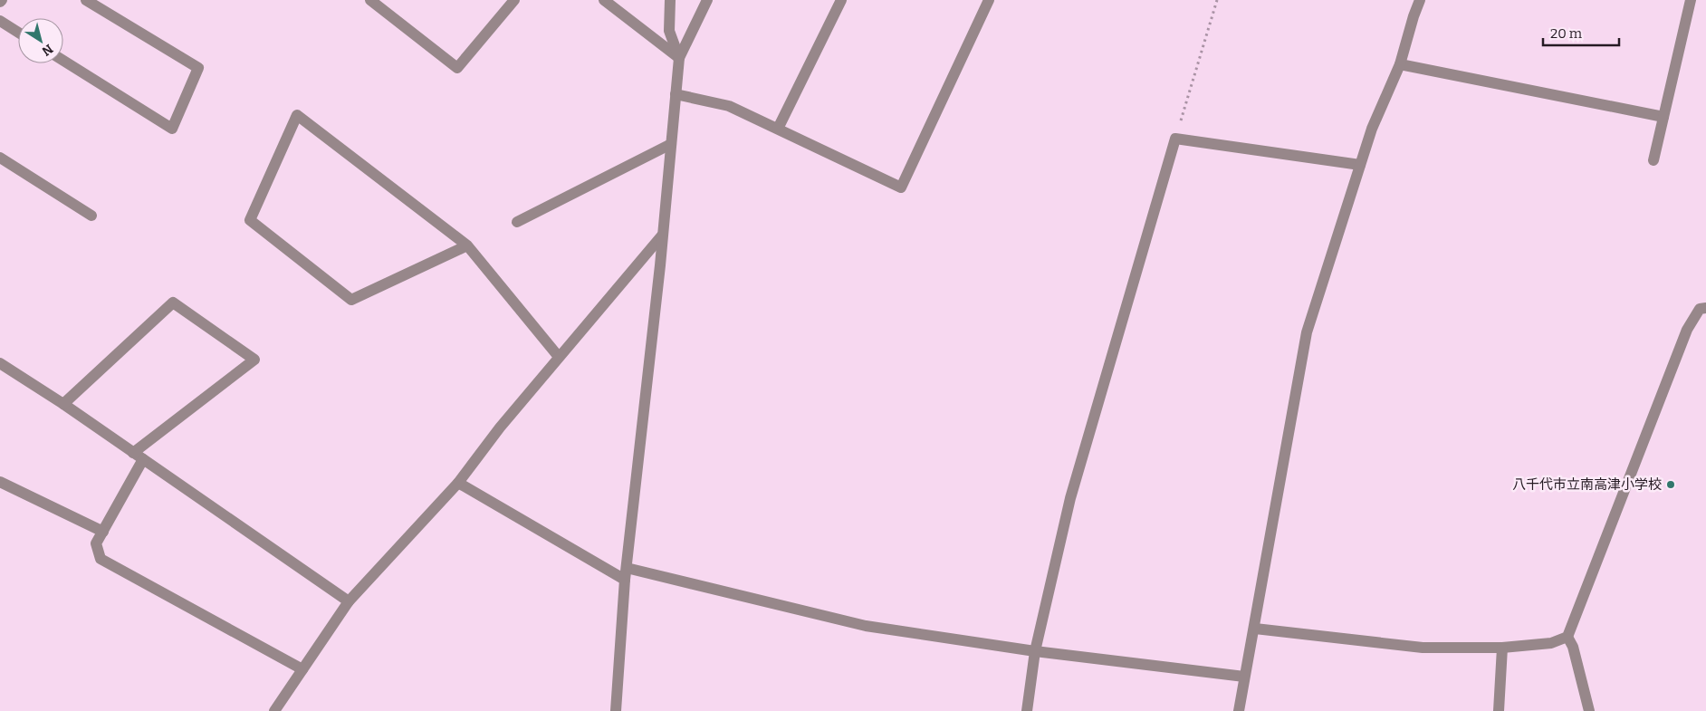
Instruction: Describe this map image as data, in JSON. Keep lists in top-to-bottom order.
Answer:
{
  "places": ["八千代市立南高津小学校"],
  "scale_bar": "20 m",
  "north": "bottom right"
}
